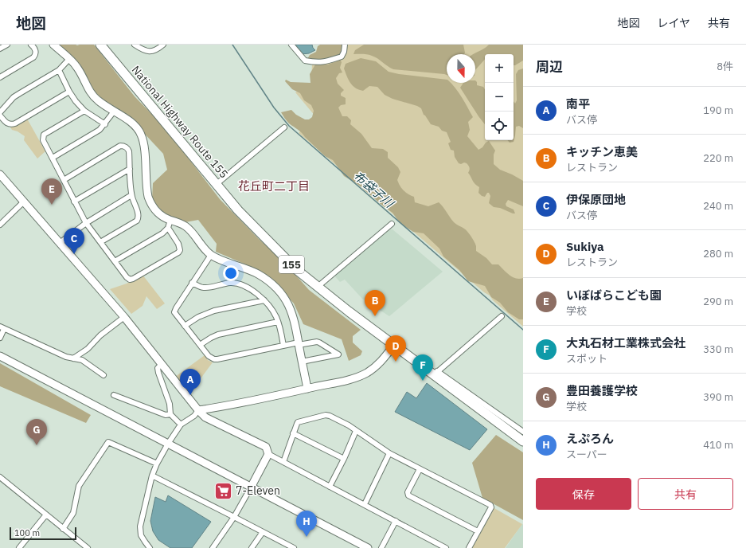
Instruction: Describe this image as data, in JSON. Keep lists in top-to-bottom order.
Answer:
{
  "streets": {
    "highway": ["National Highway Route 155", "155"]
  },
  "districts": ["花丘町二丁目"],
  "water": ["布袋子川"],
  "places": {
    "supermarket": ["7-Eleven"]
  },
  "scale_bar": "100 m",
  "north": "bottom",
  "page": {
    "header": "地図",
    "nav": ["地図", "レイヤ", "共有"],
    "heading": ["周辺", "8件"],
    "map_buttons": ["+", "−"],
    "list": [
      {
        "mark": "A",
        "name": "南平",
        "note": "バス停",
        "value": "190 m"
      },
      {
        "mark": "B",
        "name": "キッチン恵美",
        "note": "レストラン",
        "value": "220 m"
      },
      {
        "mark": "C",
        "name": "伊保原団地",
        "note": "バス停",
        "value": "240 m"
      },
      {
        "mark": "D",
        "name": "Sukiya",
        "note": "レストラン",
        "value": "280 m"
      },
      {
        "mark": "E",
        "name": "いぼばらこども園",
        "note": "学校",
        "value": "290 m"
      },
      {
        "mark": "F",
        "name": "大丸石材工業株式会社",
        "note": "スポット",
        "value": "330 m"
      },
      {
        "mark": "G",
        "name": "豊田養護学校",
        "note": "学校",
        "value": "390 m"
      },
      {
        "mark": "H",
        "name": "えぷろん",
        "note": "スーパー",
        "value": "410 m"
      }
    ],
    "pins": [
      "E",
      "C",
      "B",
      "D",
      "F",
      "A",
      "G",
      "H"
    ],
    "buttons": ["保存", "共有"],
    "scale": "100 m"
  }
}
